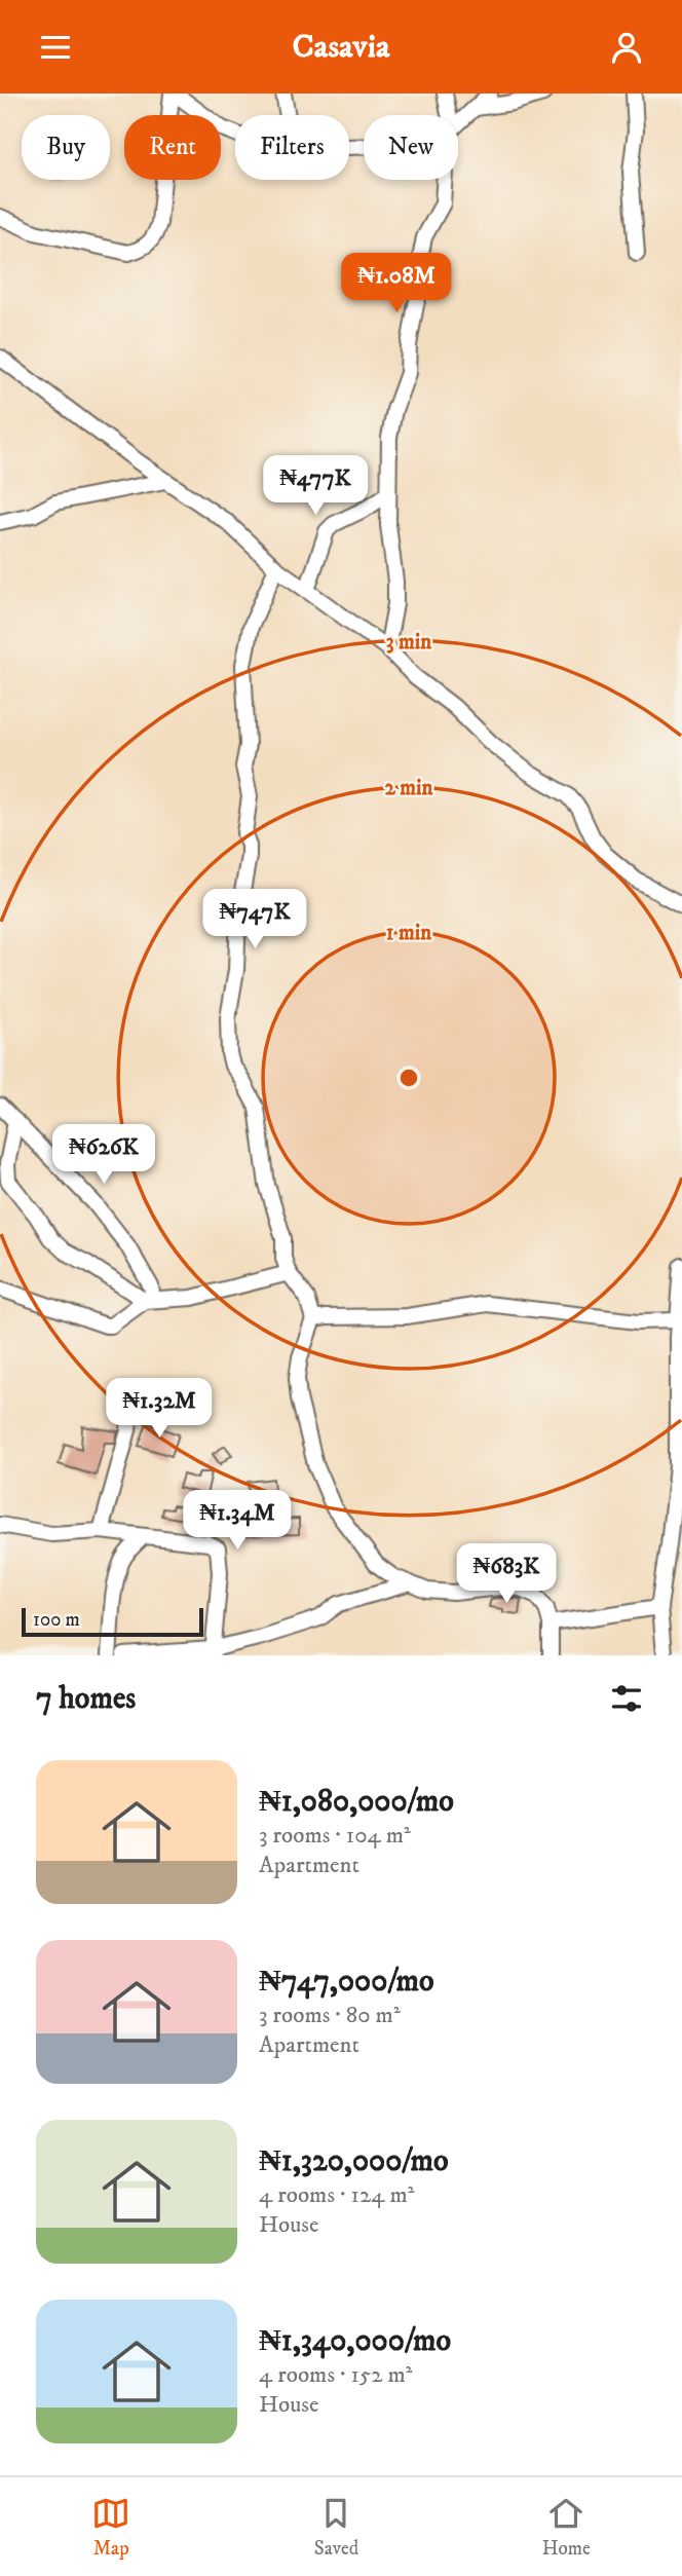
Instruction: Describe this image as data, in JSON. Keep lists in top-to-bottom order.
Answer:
{
  "scale_bar": "100 m",
  "page": {
    "header": "Casavia",
    "chip": [
      "Buy",
      "Rent",
      "Filters",
      "New"
    ],
    "price": [
      "₦1.08M",
      "₦477K",
      "₦747K",
      "₦626K",
      "₦1.32M",
      "₦1.34M",
      "₦683K"
    ],
    "scale": "100 m",
    "heading": "7 homes",
    "list": [
      {
        "name": "₦1,080,000/mo",
        "note": "3 rooms · 104 m² · Apartment"
      },
      {
        "name": "₦747,000/mo",
        "note": "3 rooms · 80 m² · Apartment"
      },
      {
        "name": "₦1,320,000/mo",
        "note": "4 rooms · 124 m² · House"
      },
      {
        "name": "₦1,340,000/mo",
        "note": "4 rooms · 152 m² · House"
      }
    ],
    "tabs": ["Map", "Saved", "Home"]
  },
  "rings": ["3 min", "2 min", "1 min"]
}
